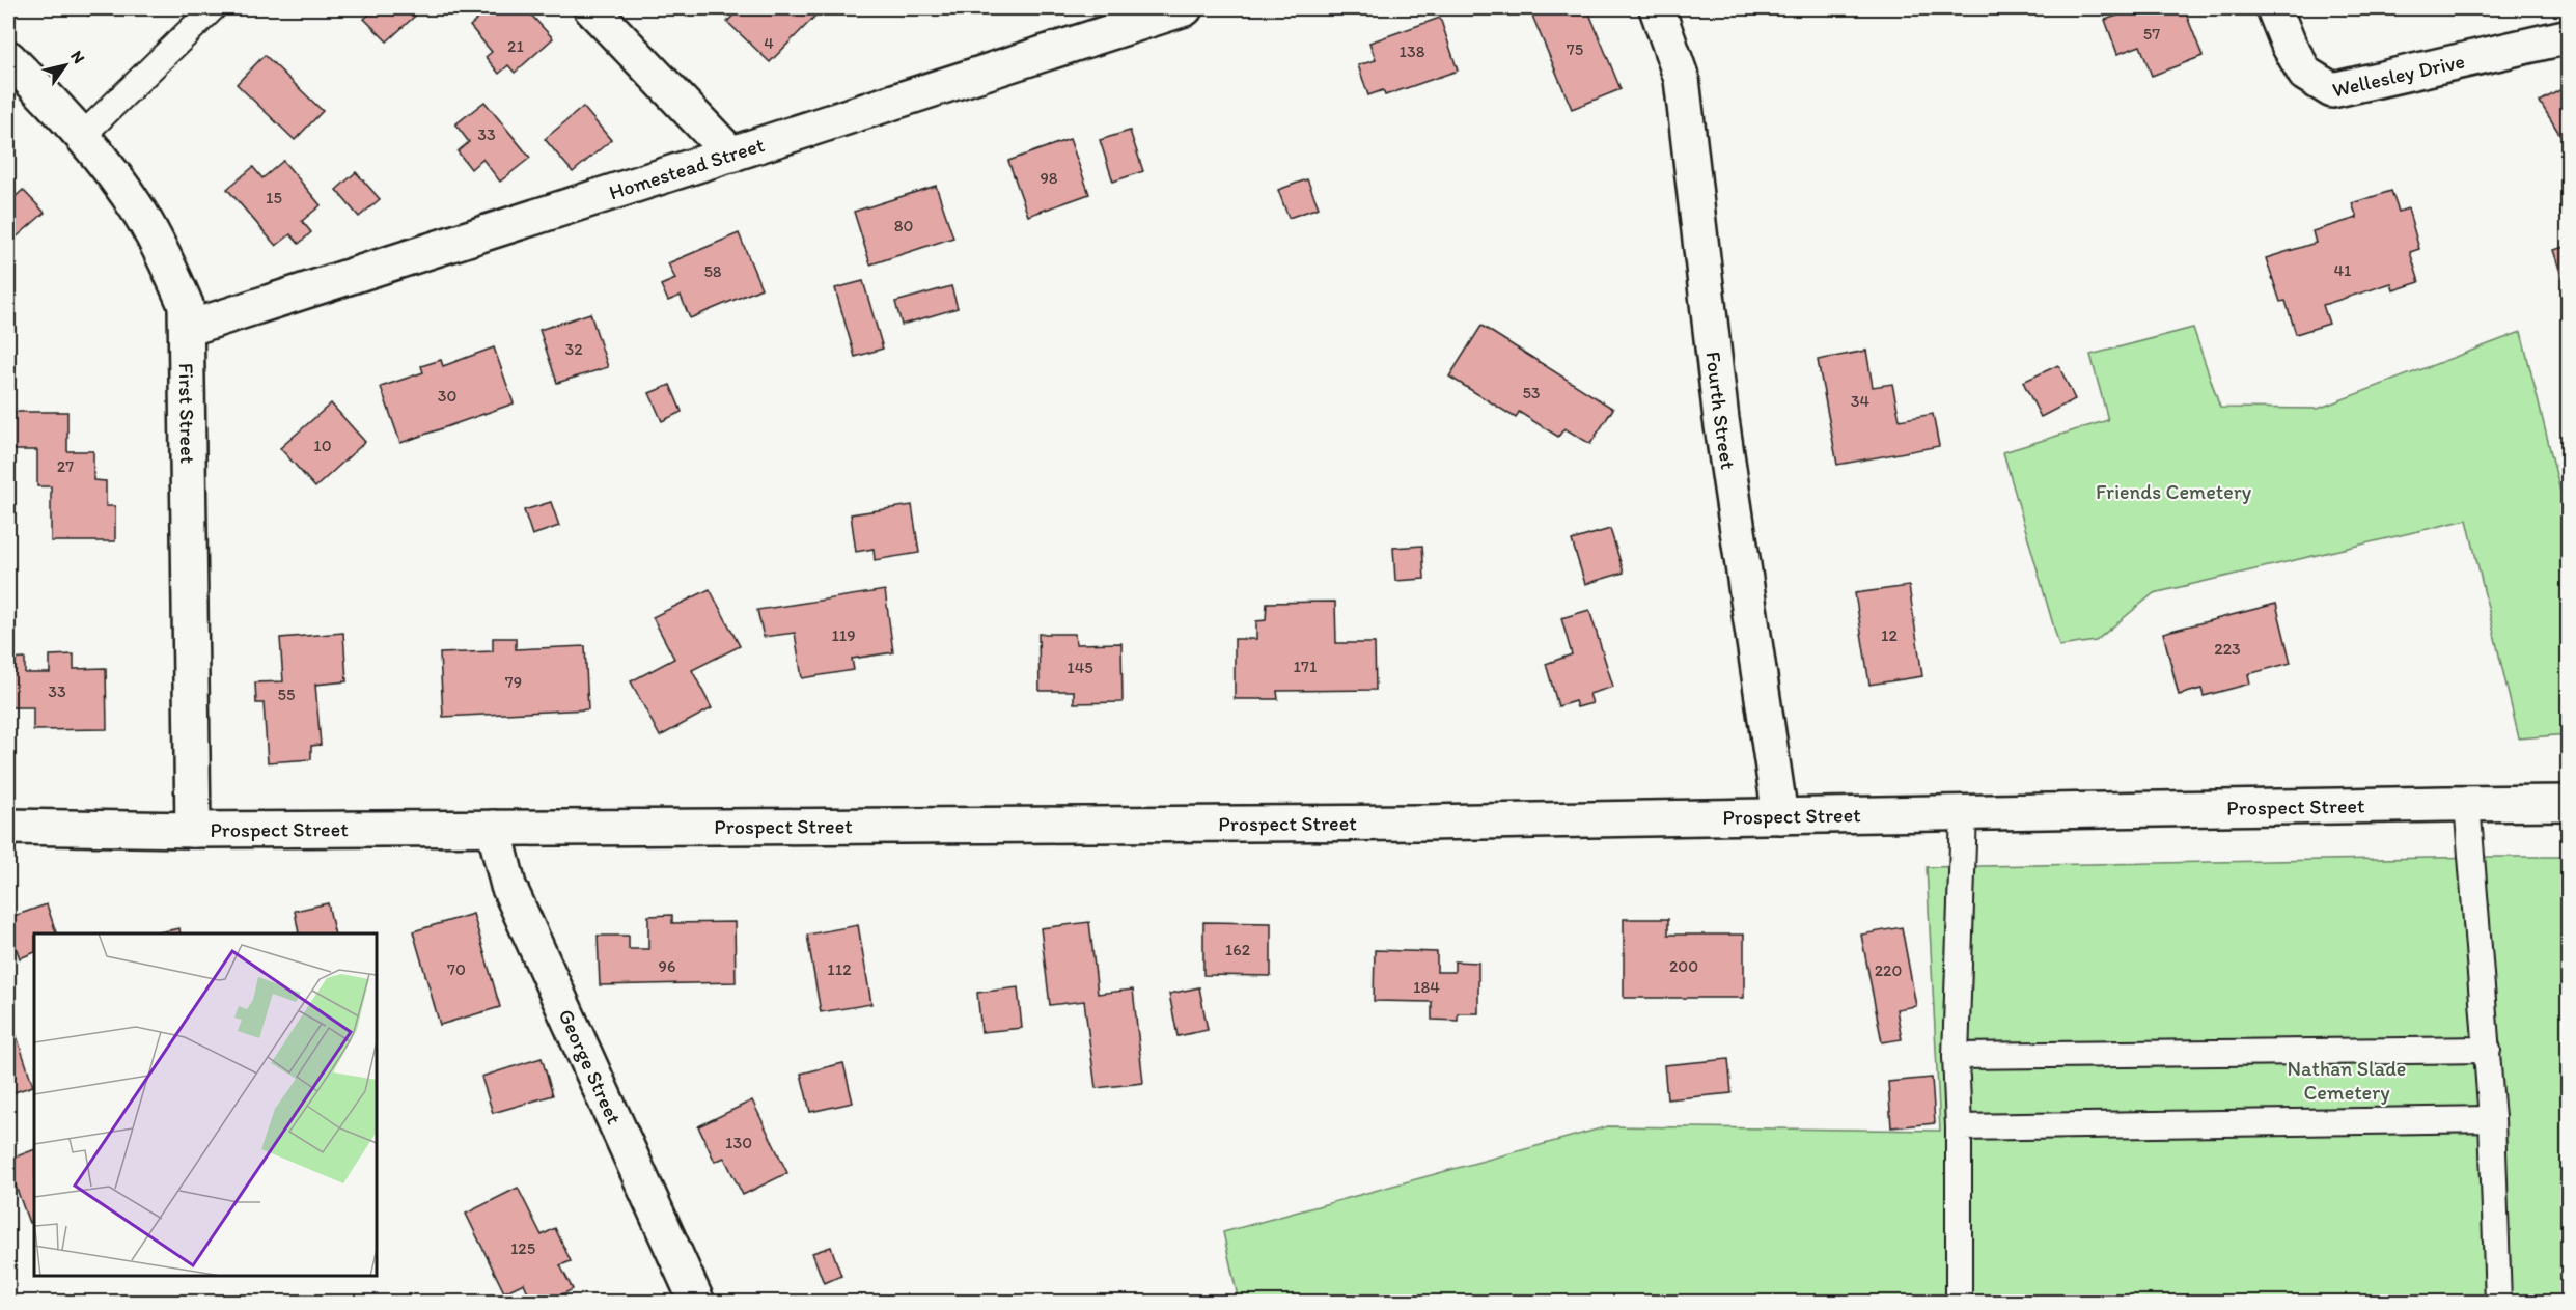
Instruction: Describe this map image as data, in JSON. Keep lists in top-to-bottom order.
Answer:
{
  "streets": {
    "street": [
      "Wellesley Drive",
      "Homestead Street",
      "Fourth Street",
      "First Street",
      "Prospect Street",
      "George Street"
    ]
  },
  "crossings": [
    ["Homestead Street", "First Street"],
    ["Fourth Street", "Prospect Street"],
    ["First Street", "Prospect Street"],
    ["Prospect Street", "George Street"]
  ],
  "parks": ["Friends Cemetery", "Nathan Slade Cemetery"],
  "house_numbers": [
    "57",
    "4",
    "21",
    "75",
    "138",
    "33",
    "98",
    "15",
    "80",
    "41",
    "58",
    "32",
    "53",
    "30",
    "34",
    "10",
    "27",
    "119",
    "12",
    "223",
    "171",
    "145",
    "79",
    "33",
    "55",
    "162",
    "96",
    "200",
    "70",
    "112",
    "220",
    "184",
    "130",
    "125"
  ],
  "north": "top right"
}
